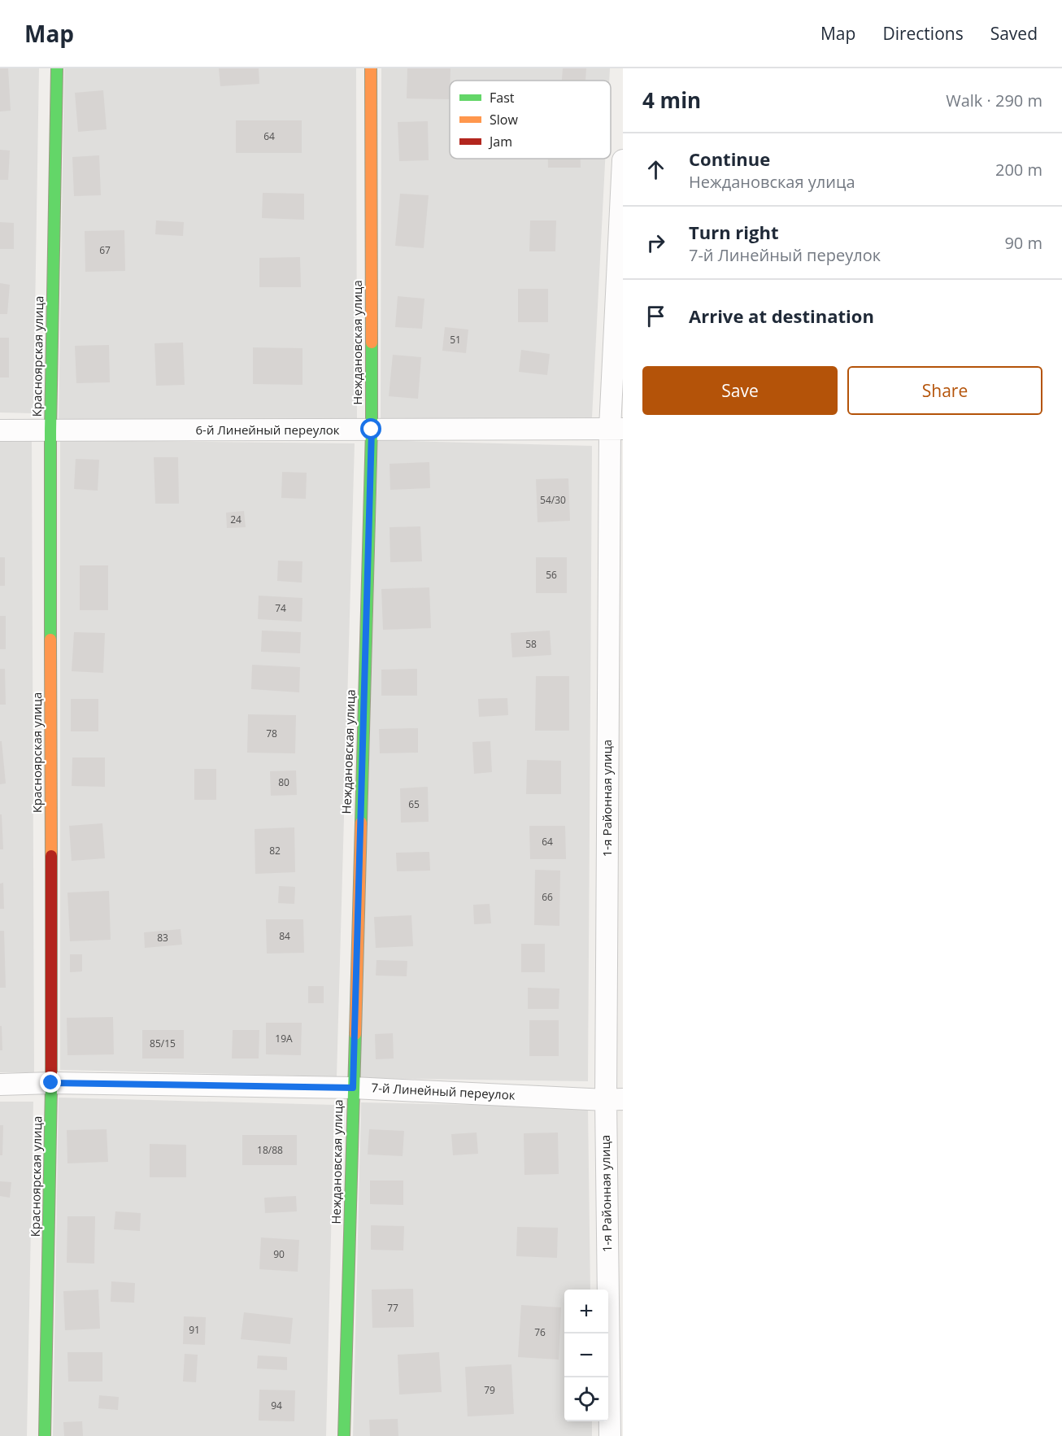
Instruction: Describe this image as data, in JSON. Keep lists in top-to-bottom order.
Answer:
{
  "streets": {
    "street": [
      "Неждановская улица",
      "Красноярская улица",
      "6-й Линейный переулок",
      "1-я Районная улица",
      "7-й Линейный переулок"
    ]
  },
  "crossings": [
    ["Неждановская улица", "6-й Линейный переулок"],
    ["Неждановская улица", "7-й Линейный переулок"],
    ["Красноярская улица", "6-й Линейный переулок"],
    ["Красноярская улица", "7-й Линейный переулок"],
    ["6-й Линейный переулок", "1-я Районная улица"],
    ["1-я Районная улица", "7-й Линейный переулок"]
  ],
  "house_numbers": [
    "64",
    "67",
    "51",
    "54/30",
    "24",
    "56",
    "74",
    "58",
    "78",
    "80",
    "65",
    "64",
    "82",
    "66",
    "84",
    "83",
    "19А",
    "85/15",
    "18/88",
    "90",
    "77",
    "91",
    "76",
    "79",
    "94"
  ],
  "legend": ["Fast", "Slow", "Jam"],
  "page": {
    "header": "Map",
    "nav": ["Map", "Directions", "Saved"],
    "heading": ["4 min", "Walk · 290 m"],
    "list": [
      ["Continue", "Неждановская улица", "200 m"],
      ["Turn right", "7-й Линейный переулок", "90 m"],
      "Arrive at destination"
    ],
    "buttons": ["Save", "Share"],
    "map_buttons": ["+", "−"]
  }
}
